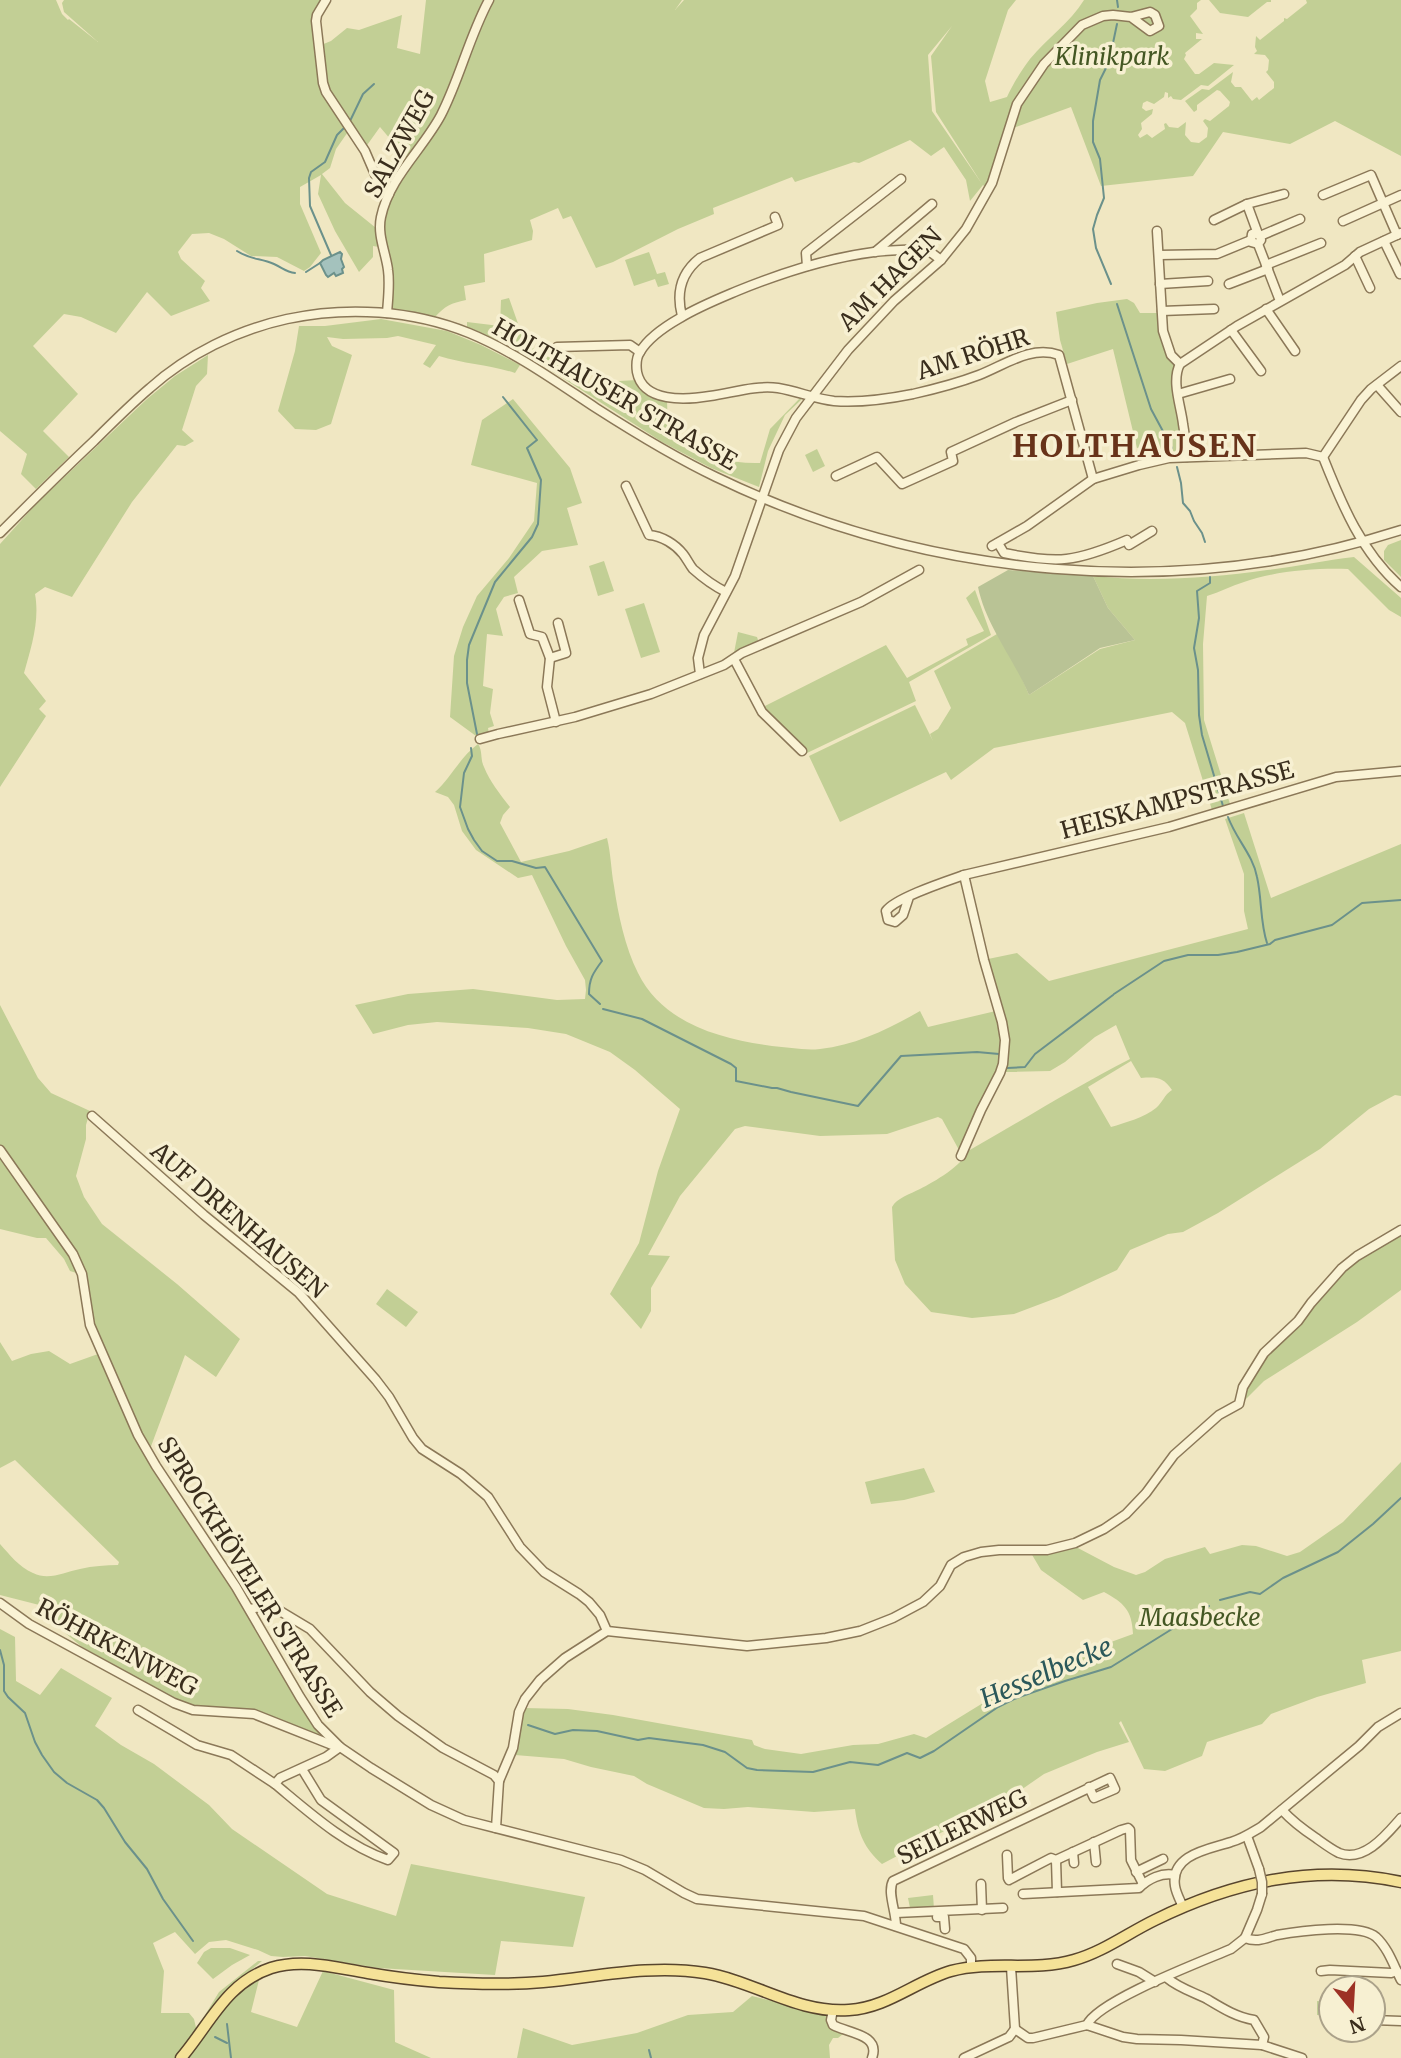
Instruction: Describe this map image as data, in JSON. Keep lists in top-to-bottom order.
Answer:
{
  "streets": {
    "street": [
      "SALZWEG",
      "AM HAGEN",
      "AM RÖHR",
      "HOLTHAUSER STRASSE",
      "HEISKAMPSTRASSE",
      "AUF DRENHAUSEN",
      "SPROCKHÖVELER STRASSE",
      "RÖHRKENWEG",
      "SEILERWEG"
    ]
  },
  "crossings": [
    ["SALZWEG", "HOLTHAUSER STRASSE"],
    ["AM HAGEN", "AM RÖHR"],
    ["AM HAGEN", "HOLTHAUSER STRASSE"],
    ["SPROCKHÖVELER STRASSE", "RÖHRKENWEG"],
    ["SPROCKHÖVELER STRASSE", "SEILERWEG"]
  ],
  "districts": ["HOLTHAUSEN"],
  "water": ["Hesselbecke"],
  "parks": ["Klinikpark", "Maasbecke"],
  "north": "bottom"
}
